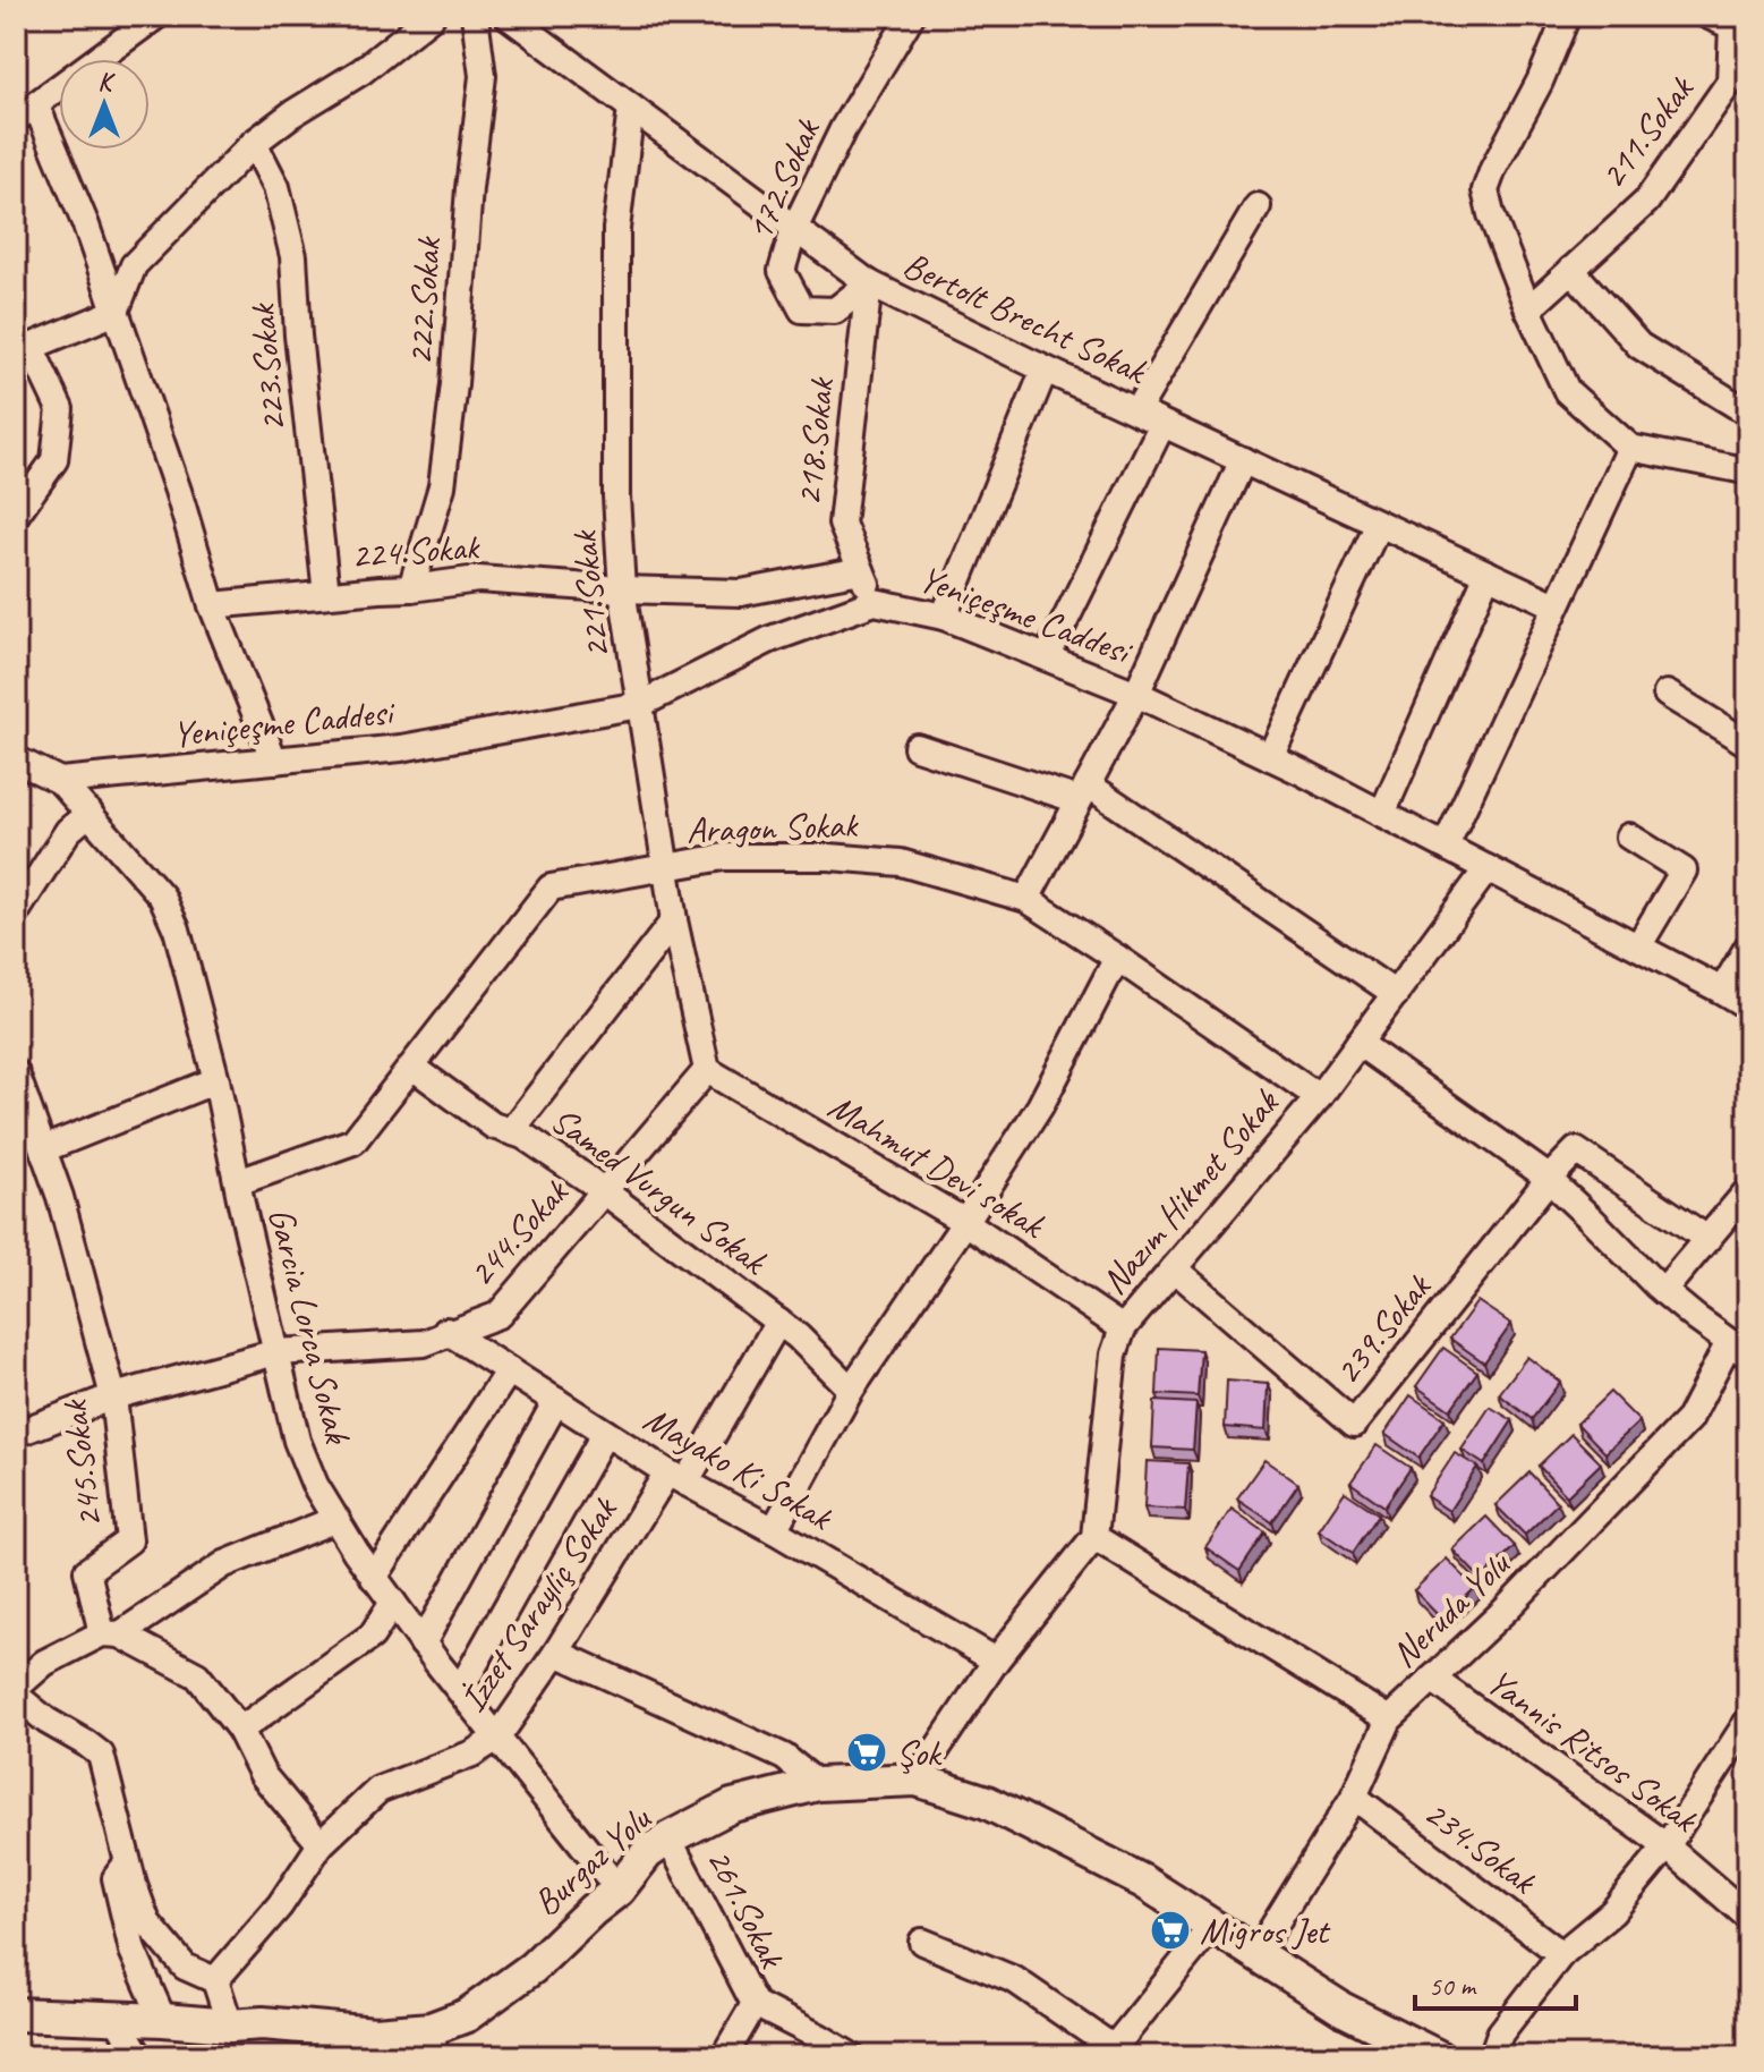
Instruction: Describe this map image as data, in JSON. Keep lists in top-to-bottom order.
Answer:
{
  "streets": {
    "street": [
      "211.Sokak",
      "172.Sokak",
      "222.Sokak",
      "Bertolt Brecht Sokak",
      "223.Sokak",
      "218.Sokak",
      "224.Sokak",
      "221.Sokak",
      "Yeniçeşme Caddesi",
      "Aragon Sokak",
      "Mahmut Devi sokak",
      "Samed Vurgun Sokak",
      "Nazım Hikmet Sokak",
      "244.Sokak",
      "Garcia Lorca Sokak",
      "239.Sokak",
      "245.Sokak",
      "Mayako Ki Sokak",
      "İzzet Sarayliç Sokak",
      "Neruda Yolu",
      "Yannis Ritsos Sokak",
      "234.Sokak",
      "Burgaz Yolu",
      "261.Sokak"
    ]
  },
  "crossings": [
    ["172.Sokak", "Bertolt Brecht Sokak"],
    ["172.Sokak", "218.Sokak"],
    ["222.Sokak", "224.Sokak"],
    ["Bertolt Brecht Sokak", "218.Sokak"],
    ["Bertolt Brecht Sokak", "221.Sokak"],
    ["223.Sokak", "224.Sokak"],
    ["218.Sokak", "224.Sokak"],
    ["218.Sokak", "Yeniçeşme Caddesi"],
    ["224.Sokak", "221.Sokak"],
    ["221.Sokak", "Yeniçeşme Caddesi"],
    ["221.Sokak", "Aragon Sokak"],
    ["221.Sokak", "Mahmut Devi sokak"],
    ["221.Sokak", "244.Sokak"],
    ["Yeniçeşme Caddesi", "Nazım Hikmet Sokak"],
    ["Yeniçeşme Caddesi", "Garcia Lorca Sokak"],
    ["Aragon Sokak", "Samed Vurgun Sokak"],
    ["Aragon Sokak", "Nazım Hikmet Sokak"],
    ["Aragon Sokak", "Garcia Lorca Sokak"],
    ["Mahmut Devi sokak", "Nazım Hikmet Sokak"],
    ["Mahmut Devi sokak", "244.Sokak"],
    ["Samed Vurgun Sokak", "244.Sokak"],
    ["Samed Vurgun Sokak", "İzzet Sarayliç Sokak"],
    ["Nazım Hikmet Sokak", "239.Sokak"],
    ["244.Sokak", "Garcia Lorca Sokak"],
    ["244.Sokak", "245.Sokak"],
    ["244.Sokak", "Mayako Ki Sokak"],
    ["Garcia Lorca Sokak", "İzzet Sarayliç Sokak"],
    ["Garcia Lorca Sokak", "Burgaz Yolu"],
    ["Mayako Ki Sokak", "İzzet Sarayliç Sokak"],
    ["Neruda Yolu", "Yannis Ritsos Sokak"],
    ["Neruda Yolu", "234.Sokak"],
    ["Neruda Yolu", "Burgaz Yolu"],
    ["Burgaz Yolu", "261.Sokak"]
  ],
  "places": {
    "supermarket": ["Şok", "Migros Jet"]
  },
  "scale_bar": "50 m",
  "north": "top"
}
